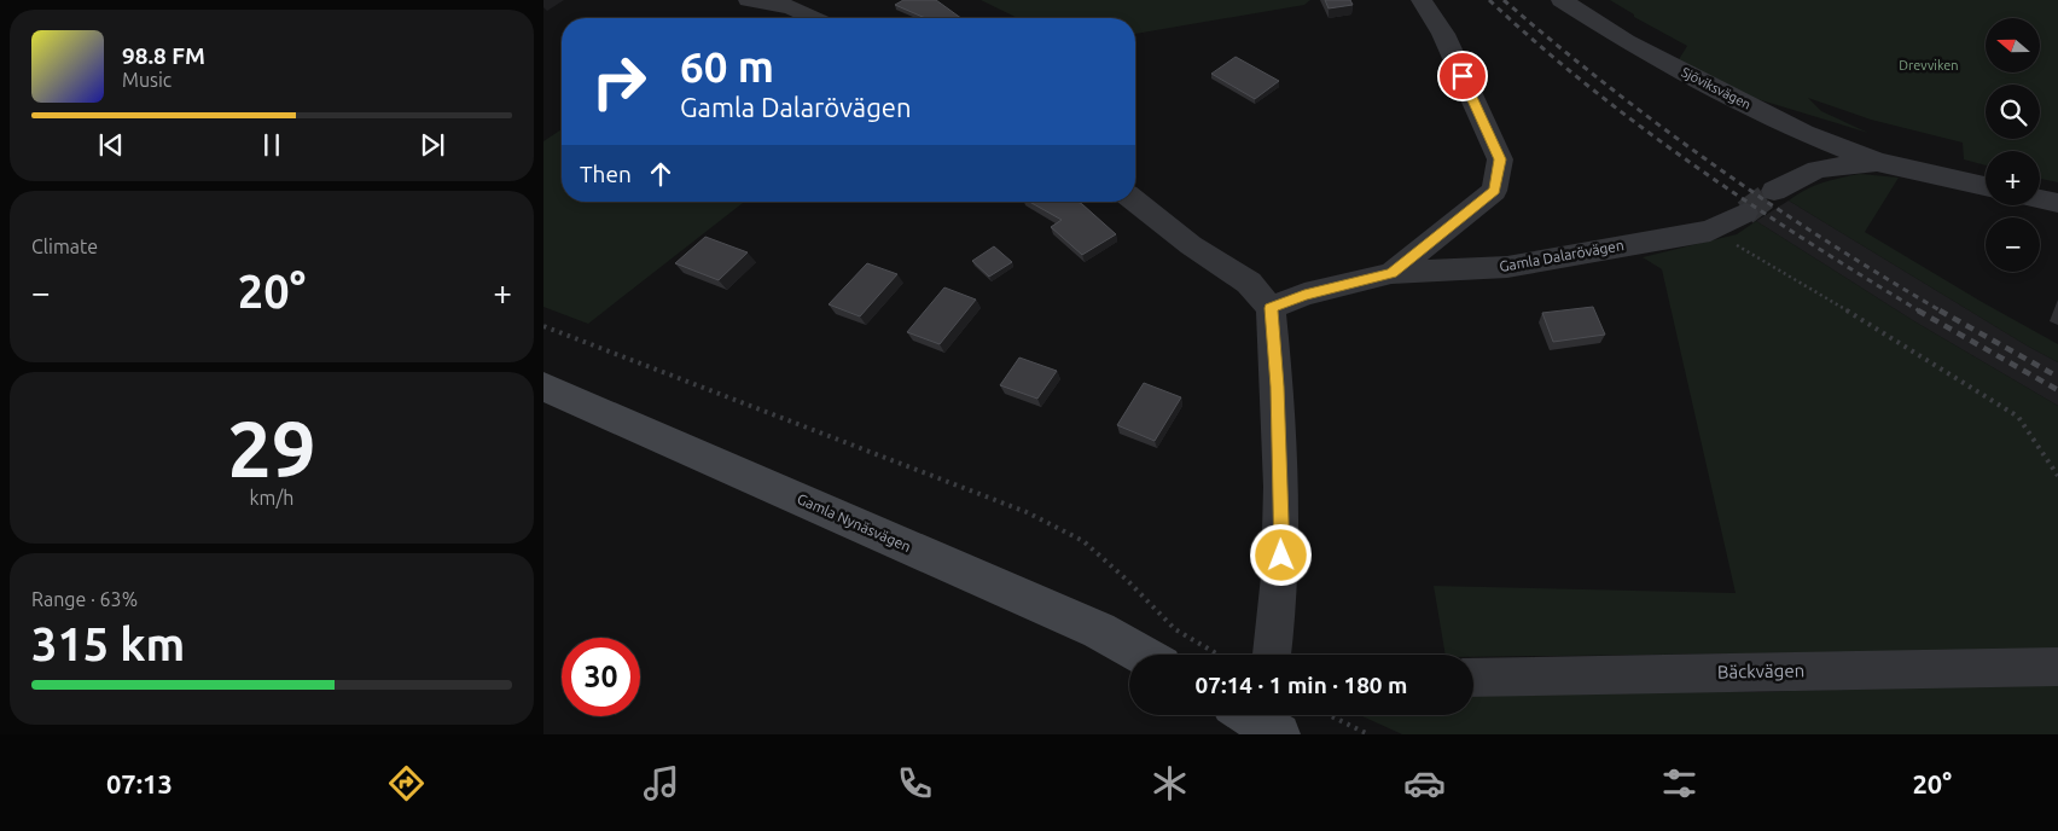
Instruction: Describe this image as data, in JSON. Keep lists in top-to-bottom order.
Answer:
{
  "streets": {
    "street": [
      "Sjöviksvägen",
      "Gamla Dalarövägen",
      "Gamla Nynäsvägen",
      "Bäckvägen"
    ]
  },
  "parks": ["Drevviken"],
  "north": "left",
  "page": {
    "map_buttons": ["+", "−"],
    "turn": ["60 m", "Gamla Dalarövägen"],
    "song": ["98.8 FM", "Music"],
    "then": "Then",
    "tile": [
      "Climate",
      ["29", "km/h"],
      ["Range · 63%", "315 km"]
    ],
    "heat": ["−", "20°", "+"],
    "limit": "30",
    "trip": "07:14 · 1 min · 180 m",
    "tabs": ["07:13", "20°"]
  }
}
